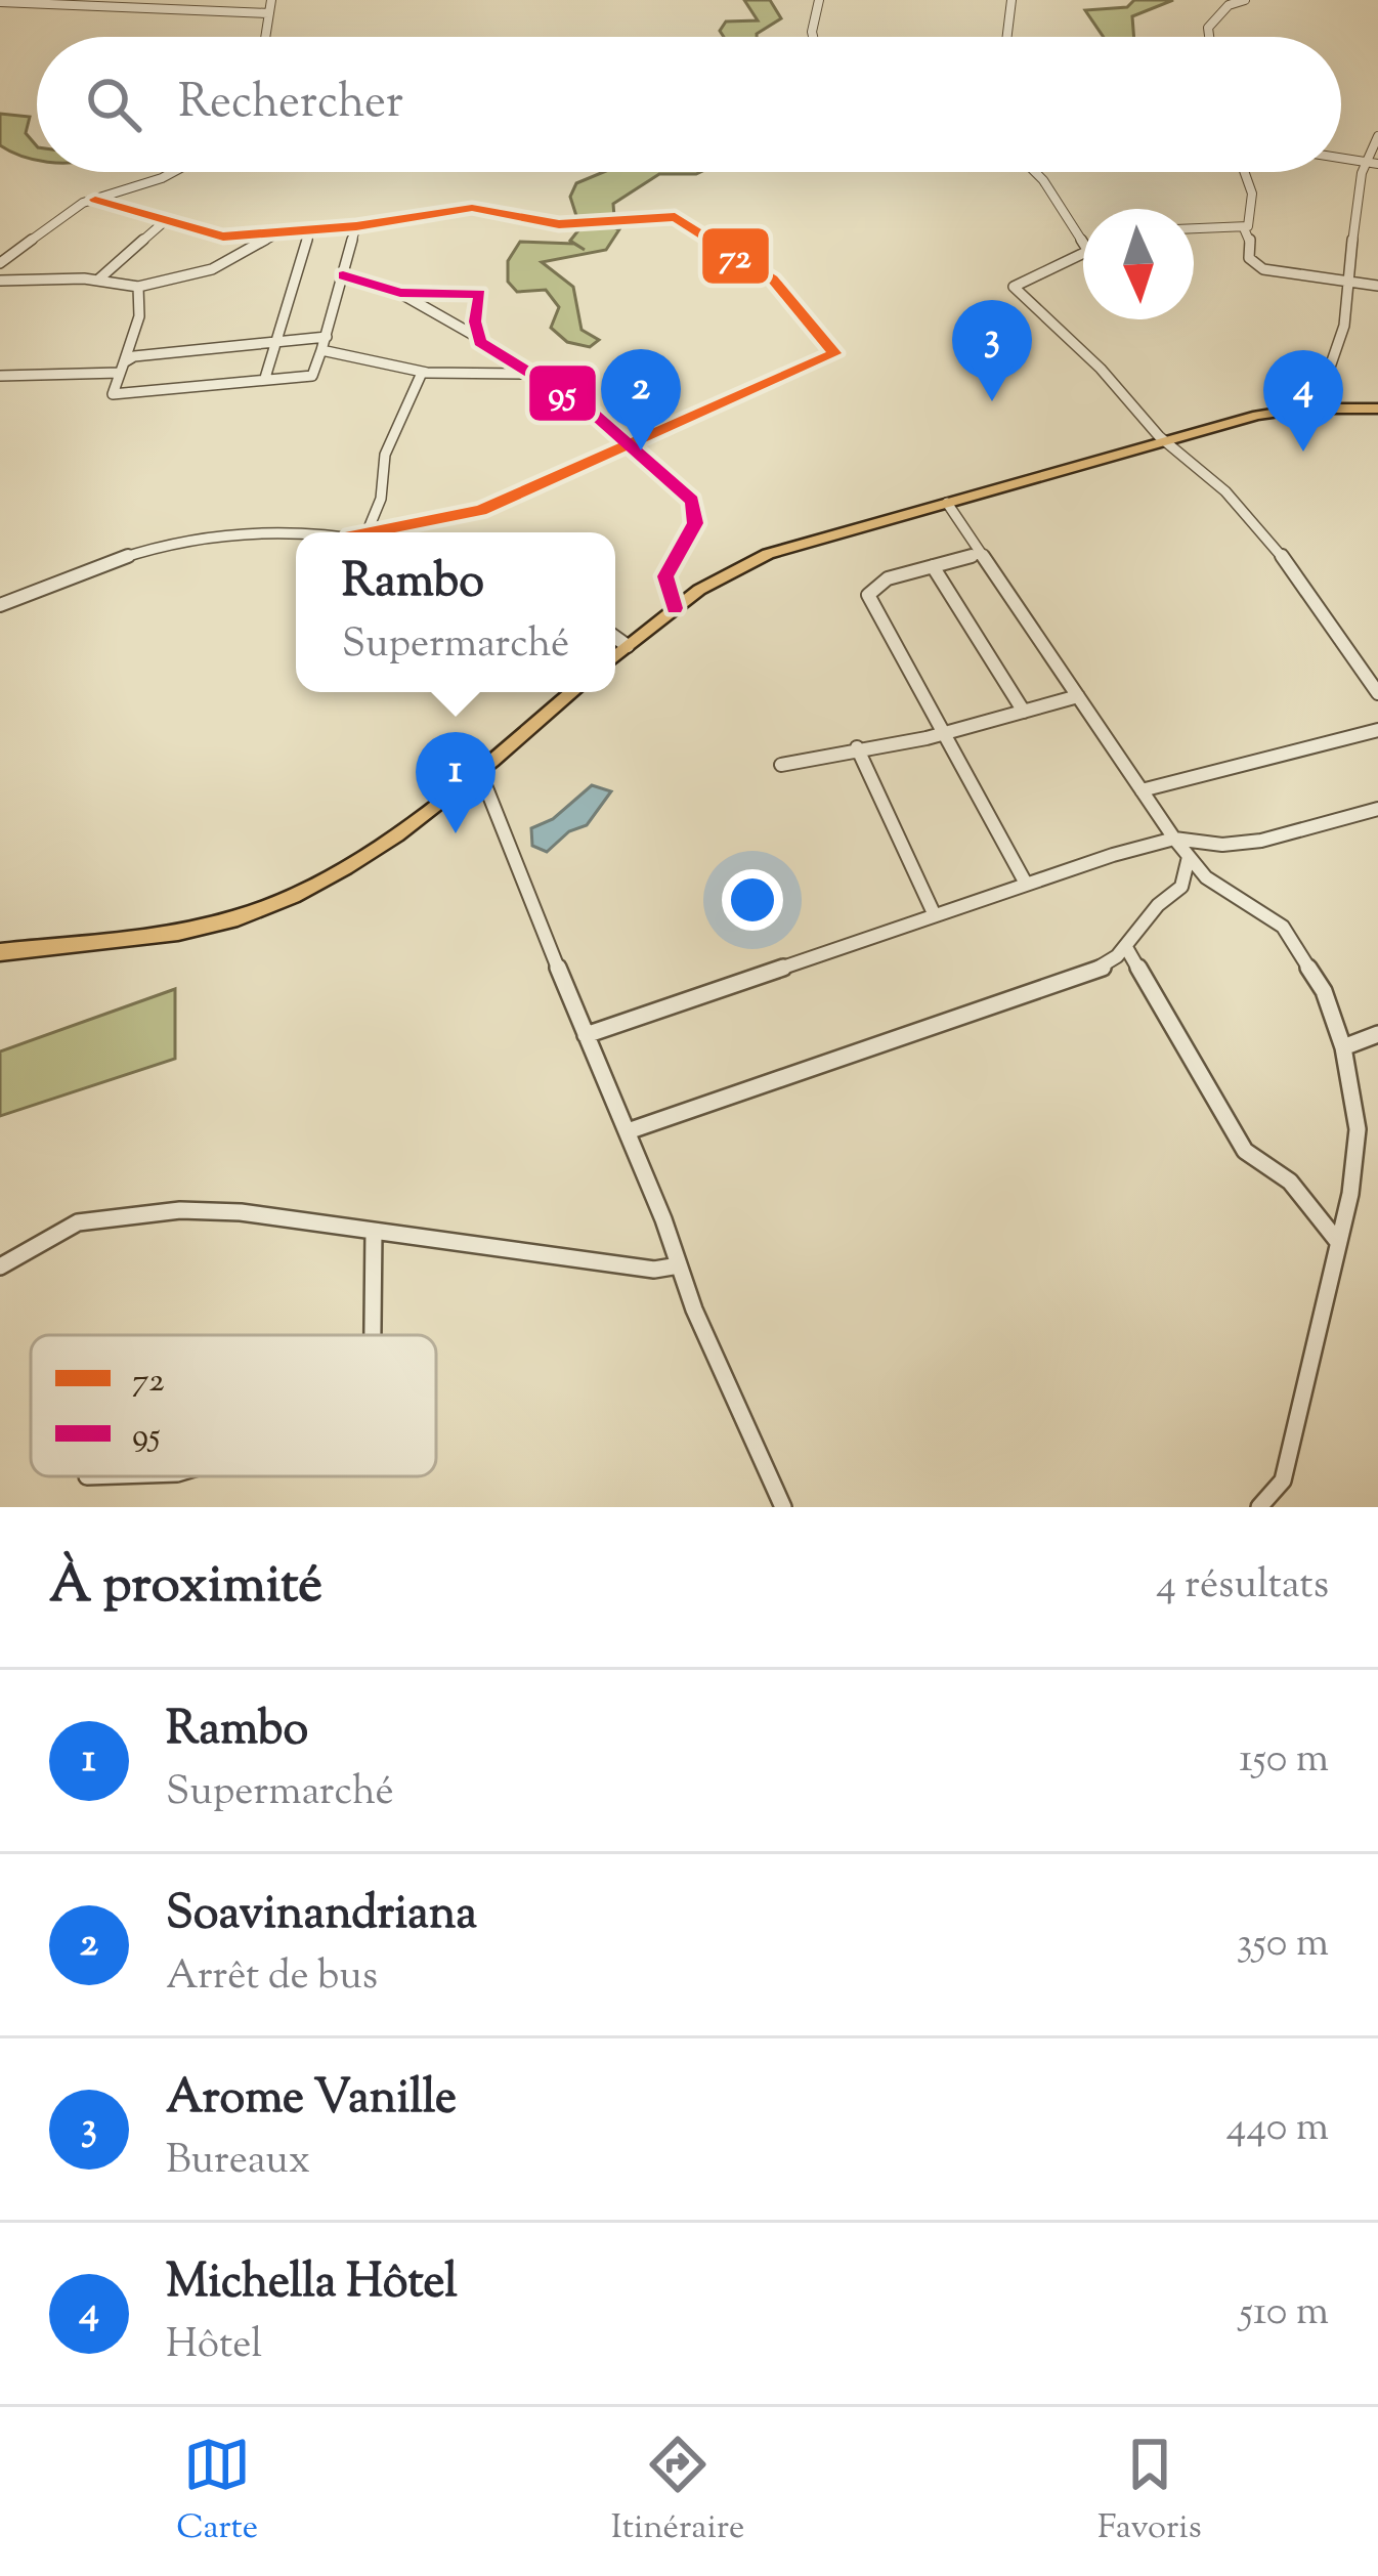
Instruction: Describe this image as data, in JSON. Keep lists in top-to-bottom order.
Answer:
{
  "lines": ["transit line 72", "transit line 95"],
  "legend": ["72", "95"],
  "north": "bottom",
  "page": {
    "search": "Rechercher",
    "pins": [
      "3",
      "2",
      "4",
      "1"
    ],
    "popup": ["Rambo", "Supermarché"],
    "heading": ["À proximité", "4 résultats"],
    "list": [
      {
        "mark": "1",
        "name": "Rambo",
        "note": "Supermarché",
        "value": "150 m"
      },
      {
        "mark": "2",
        "name": "Soavinandriana",
        "note": "Arrêt de bus",
        "value": "350 m"
      },
      {
        "mark": "3",
        "name": "Arome Vanille",
        "note": "Bureaux",
        "value": "440 m"
      },
      {
        "mark": "4",
        "name": "Michella Hôtel",
        "note": "Hôtel",
        "value": "510 m"
      }
    ],
    "nav": ["Carte", "Itinéraire", "Favoris"]
  }
}
